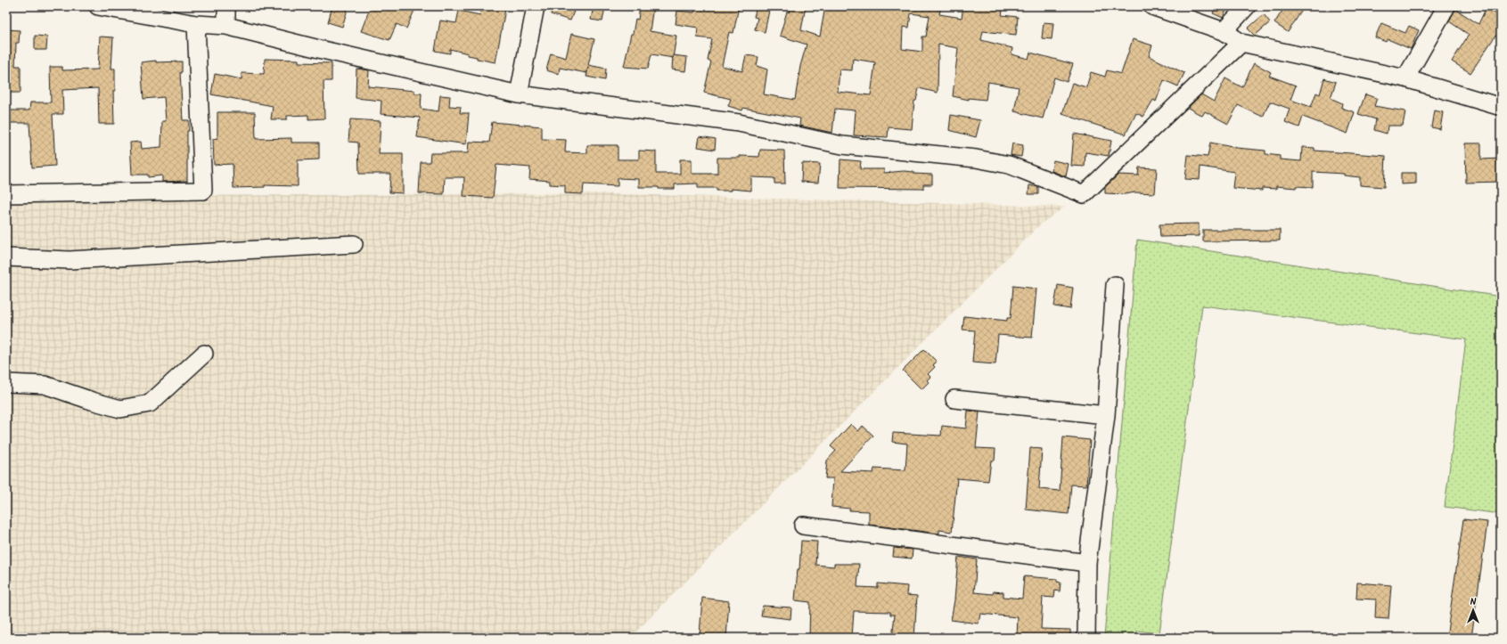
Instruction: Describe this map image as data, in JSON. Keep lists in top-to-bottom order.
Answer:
{
  "north": "top"
}
